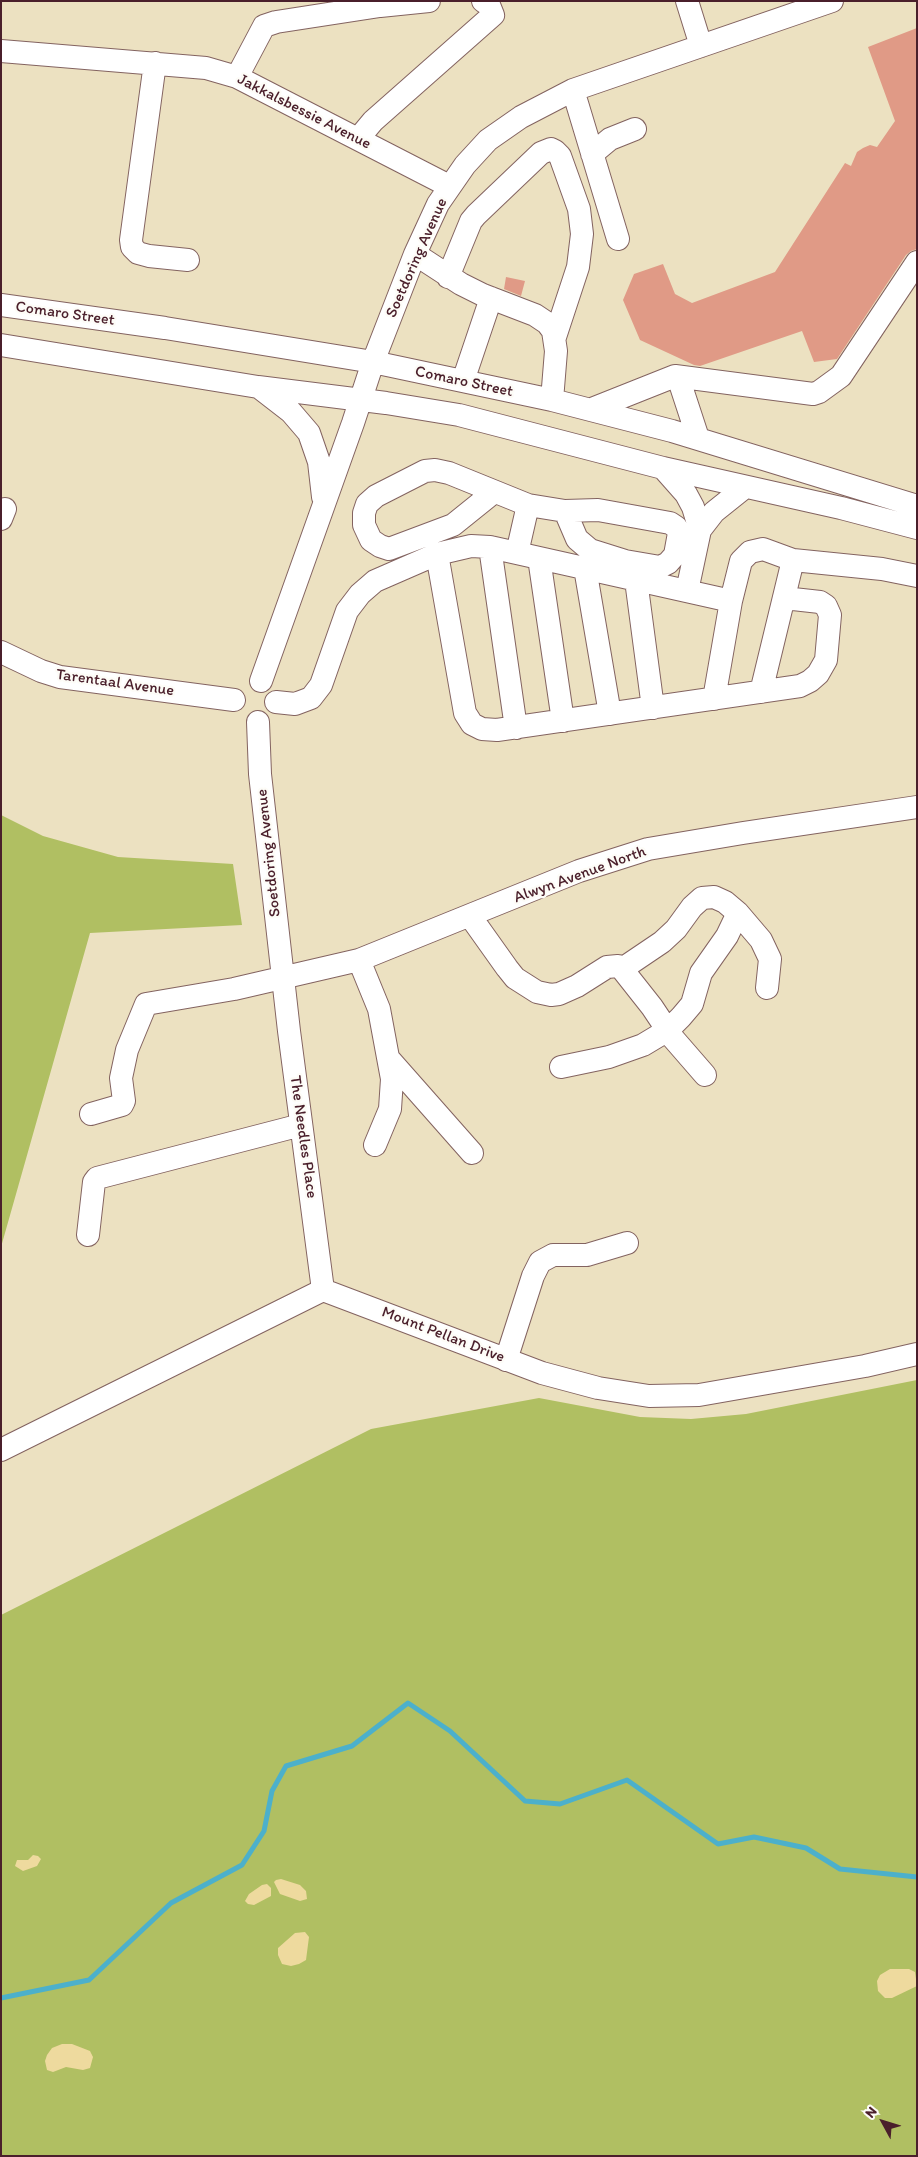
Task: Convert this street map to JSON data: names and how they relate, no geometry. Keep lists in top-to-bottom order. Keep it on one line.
{"streets":{"street":["Jakkalsbessie Avenue","Soetdoring Avenue","Comaro Street","Tarentaal Avenue","Alwyn Avenue North","The Needles Place","Mount Pellan Drive"]},"crossings":[["Jakkalsbessie Avenue","Soetdoring Avenue"],["Soetdoring Avenue","Comaro Street"],["Soetdoring Avenue","Tarentaal Avenue"],["Soetdoring Avenue","Alwyn Avenue North"],["Soetdoring Avenue","The Needles Place"],["Alwyn Avenue North","The Needles Place"],["The Needles Place","Mount Pellan Drive"]],"north":"top left"}
